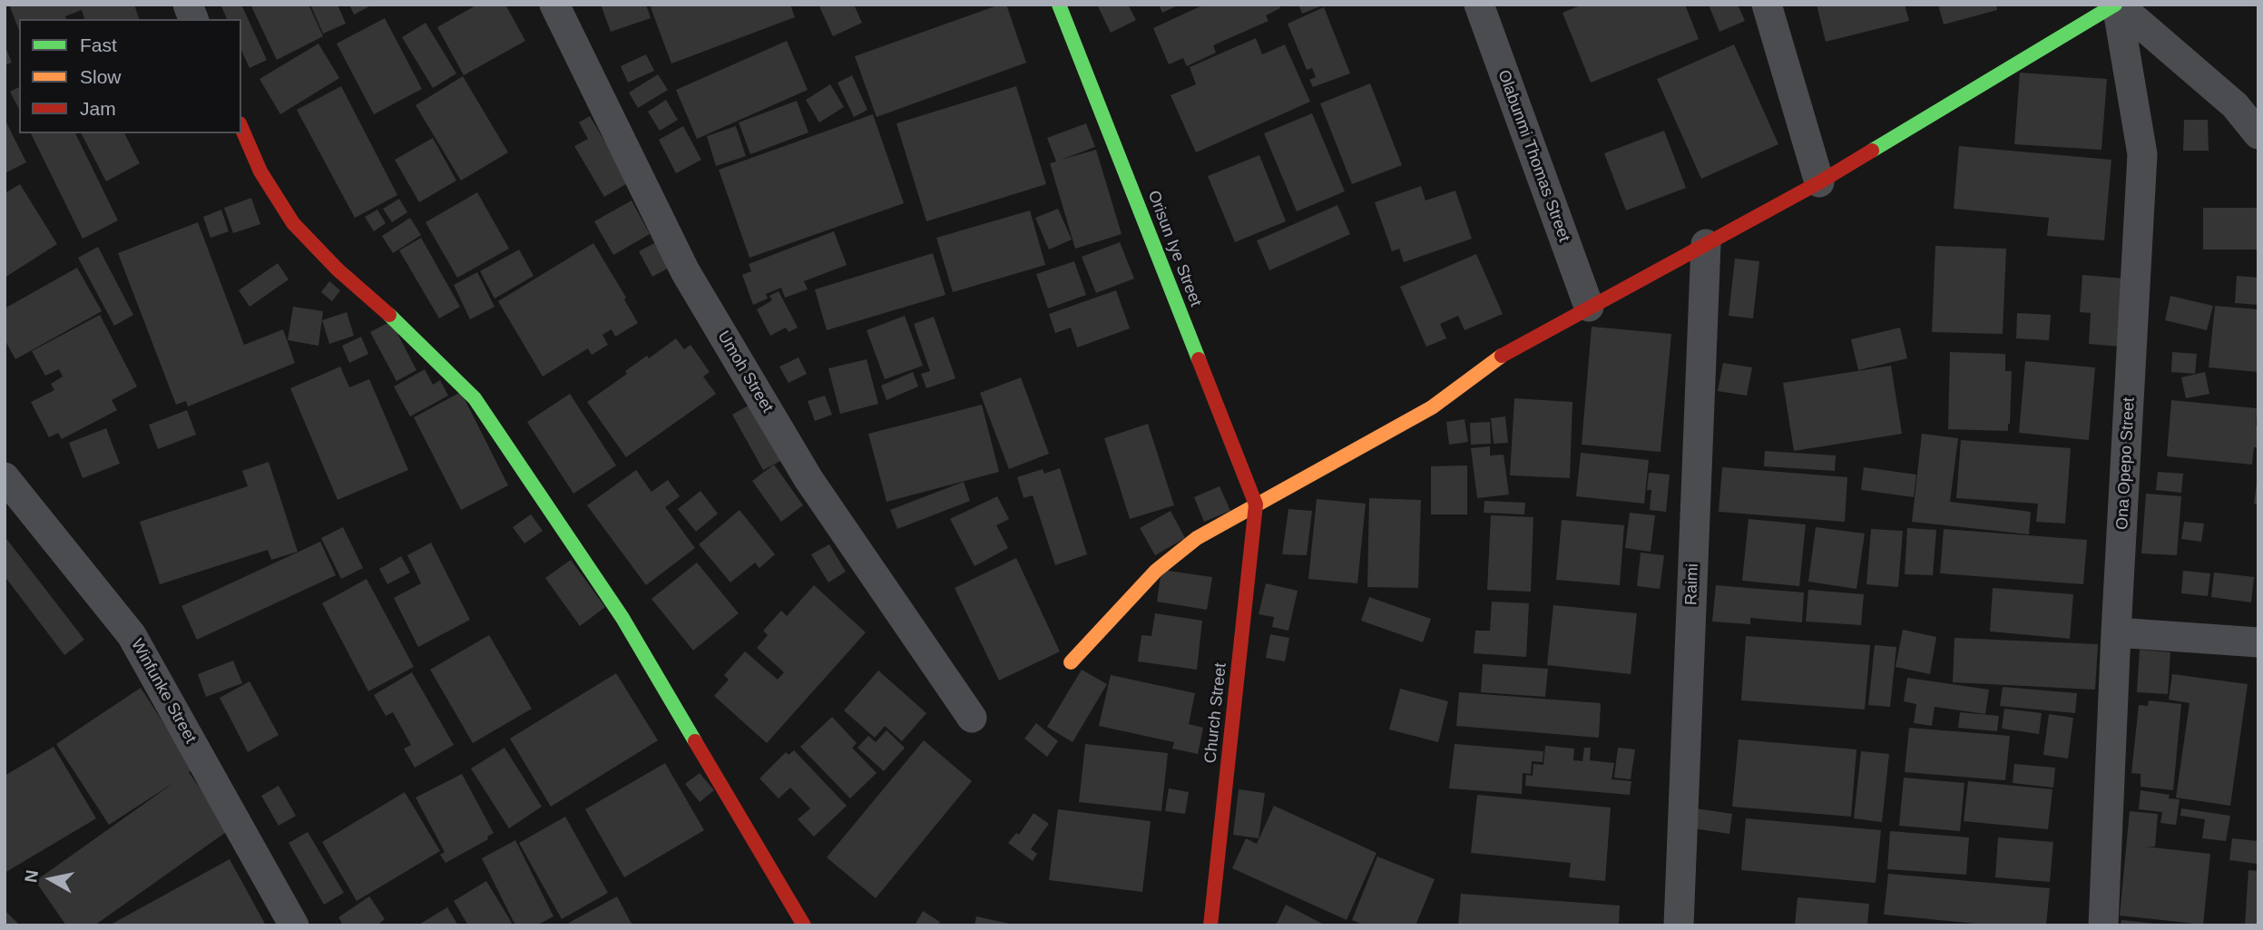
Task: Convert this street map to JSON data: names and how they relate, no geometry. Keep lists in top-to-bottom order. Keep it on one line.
{"streets":{"street":["Olabunmi Thomas Street","Orisun Iye Street","Umoh Street","Ona Opepo Street","Raimi","Winfunke Street","Church Street"]},"crossings":[["Orisun Iye Street","Church Street"]],"legend":["Fast","Slow","Jam"],"north":"left"}
